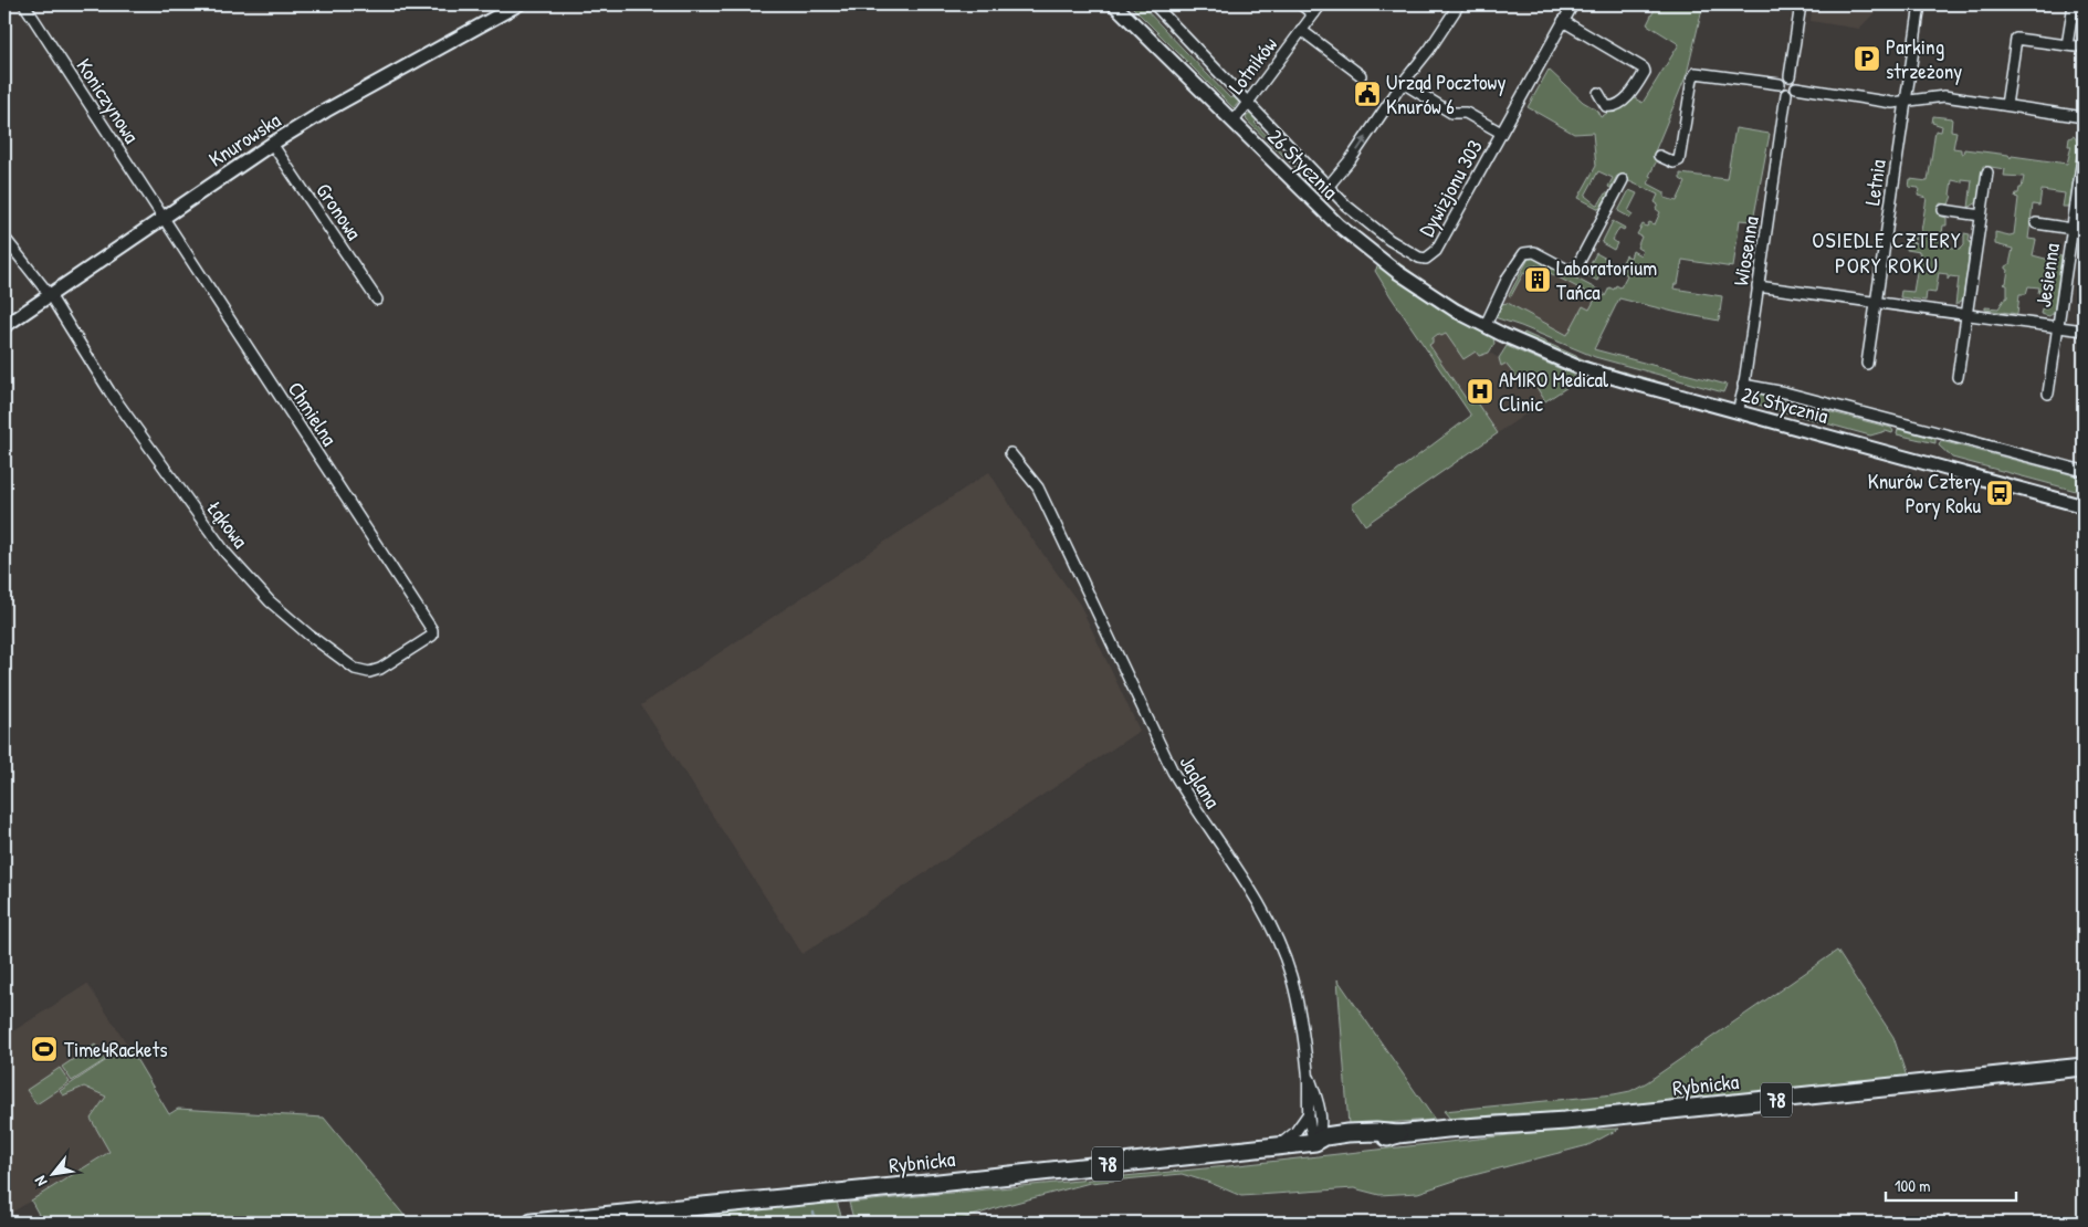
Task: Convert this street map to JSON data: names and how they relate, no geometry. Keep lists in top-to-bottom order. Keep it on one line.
{"streets":{"main road":["Rybnicka","78"],"street":["Lotników","Koniczynowa","Knurowska","26 Stycznia","Letnia","Dywizjonu 303","Gronowa","Wiosenna","Jesienna","Chmielna","Łąkowa","Jaglana"]},"crossings":[["Lotników","26 Stycznia"],["Koniczynowa","Knurowska"],["Koniczynowa","Chmielna"],["Knurowska","Gronowa"],["Knurowska","Chmielna"],["Knurowska","Łąkowa"],["26 Stycznia","Wiosenna"],["Chmielna","Łąkowa"],["Jaglana","Rybnicka"]],"districts":["OSIEDLE CZTERY PORY ROKU"],"places":{"parking":["Parking strzeżony"],"public building":["Urząd Pocztowy Knurów 6"],"building":["Laboratorium Tańca"],"hospital":["AMIRO Medical Clinic"],"bus stop":["Knurów Cztery Pory Roku"],"sports":["Time4Rackets"]},"scale_bar":"100 m","north":"bottom left"}
